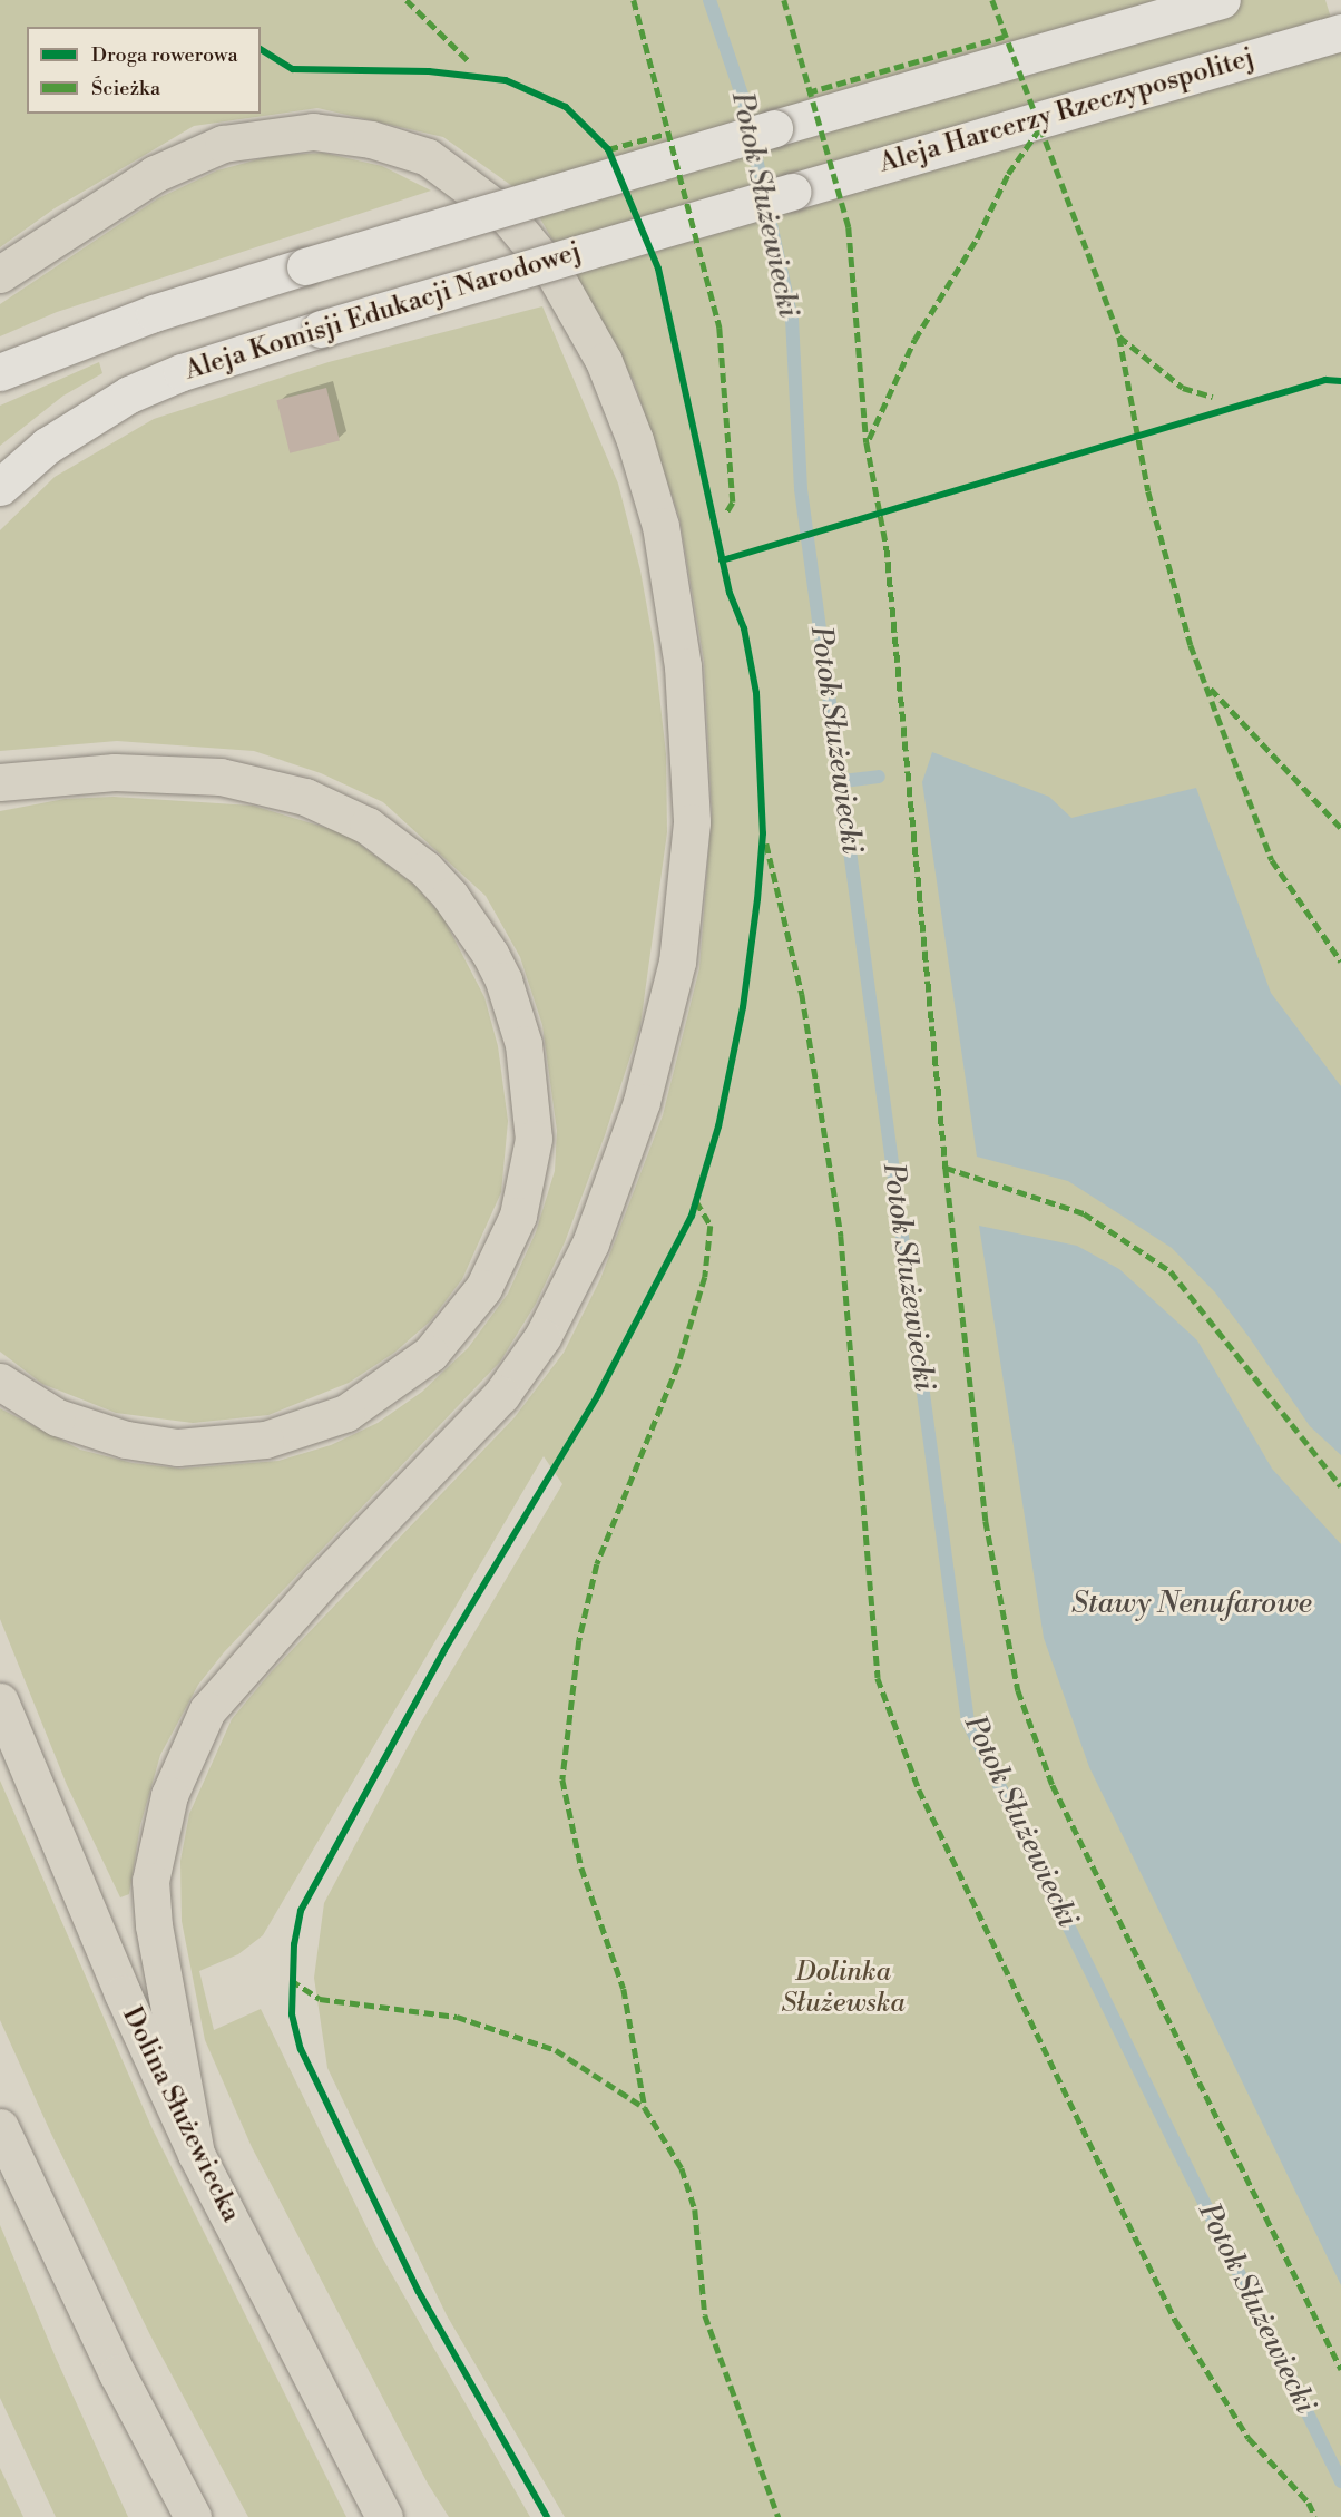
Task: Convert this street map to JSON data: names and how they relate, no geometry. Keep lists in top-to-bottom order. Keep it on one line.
{"streets":{"main road":["Dolina Służewiecka"],"street":["Aleja Harcerzy Rzeczypospolitej","Aleja Komisji Edukacji Narodowej"]},"crossings":[["Aleja Harcerzy Rzeczypospolitej","Aleja Komisji Edukacji Narodowej"]],"water":["Potok Służewiecki","Stawy Nenufarowe"],"parks":["Dolinka Służewska"],"legend":["Droga rowerowa","Ścieżka"]}
